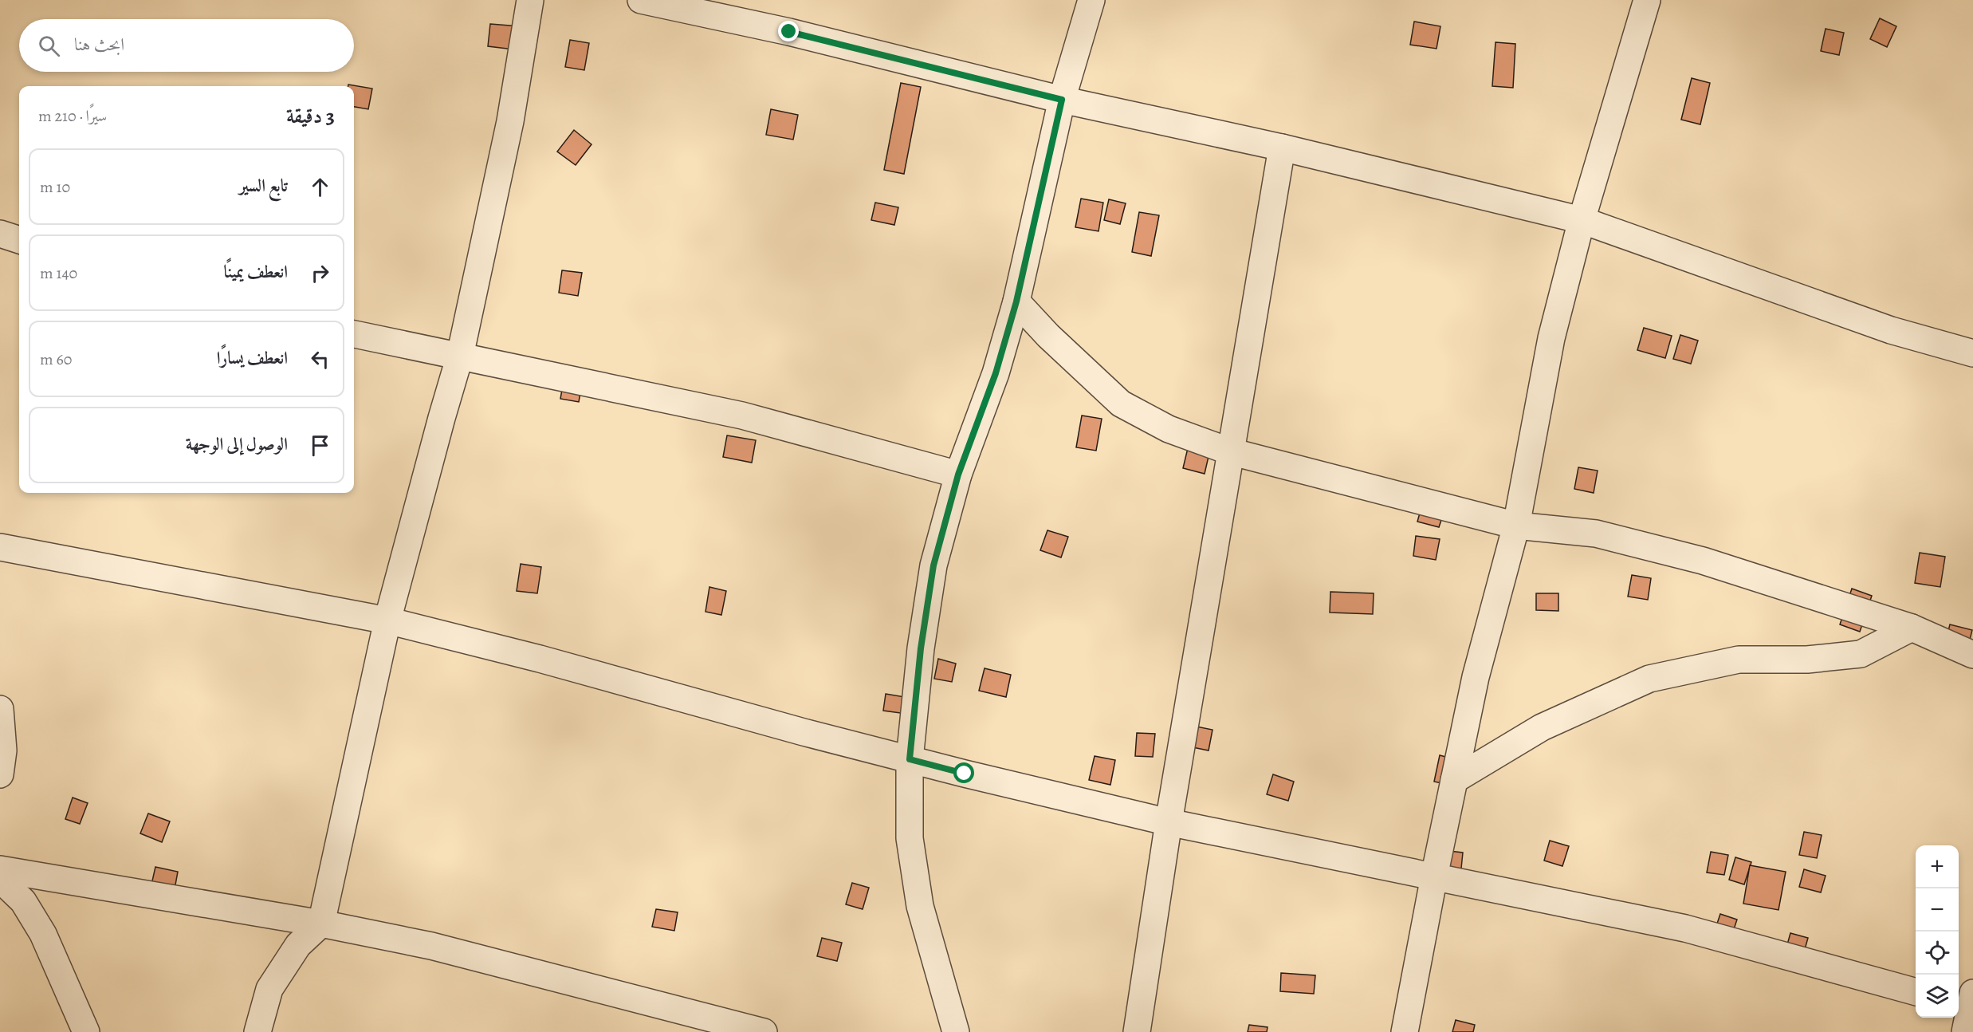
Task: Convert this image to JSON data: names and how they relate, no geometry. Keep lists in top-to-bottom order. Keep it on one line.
{"page":{"search":"ابحث هنا","heading":["3 دقيقة","سيرًا · 210 m"],"list":[["تابع السير","10 m"],["انعطف يمينًا","140 m"],["انعطف يسارًا","60 m"],"الوصول إلى الوجهة"],"map_buttons":["+","−"]}}
